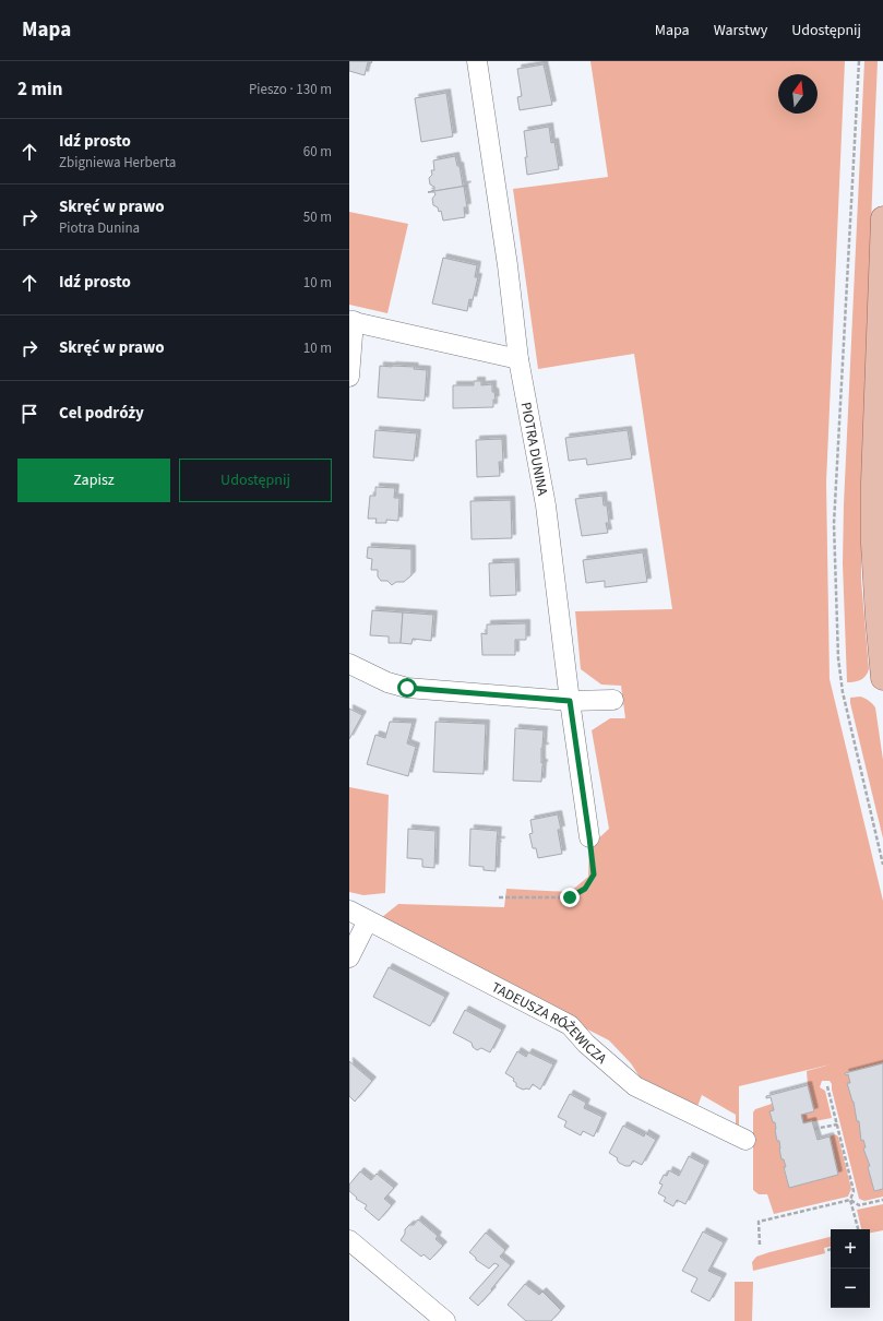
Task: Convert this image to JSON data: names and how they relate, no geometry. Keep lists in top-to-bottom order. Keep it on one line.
{"streets":{"street":["PIOTRA DUNINA","TADEUSZA RÓŻEWICZA"]},"north":"top","page":{"header":"Mapa","nav":["Mapa","Warstwy","Udostępnij"],"heading":["2 min","Pieszo · 130 m"],"list":[["Idź prosto","Zbigniewa Herberta","60 m"],["Skręć w prawo","Piotra Dunina","50 m"],["Idź prosto","10 m"],["Skręć w prawo","10 m"],"Cel podróży"],"buttons":["Zapisz","Udostępnij"],"map_buttons":["+","−"]}}
